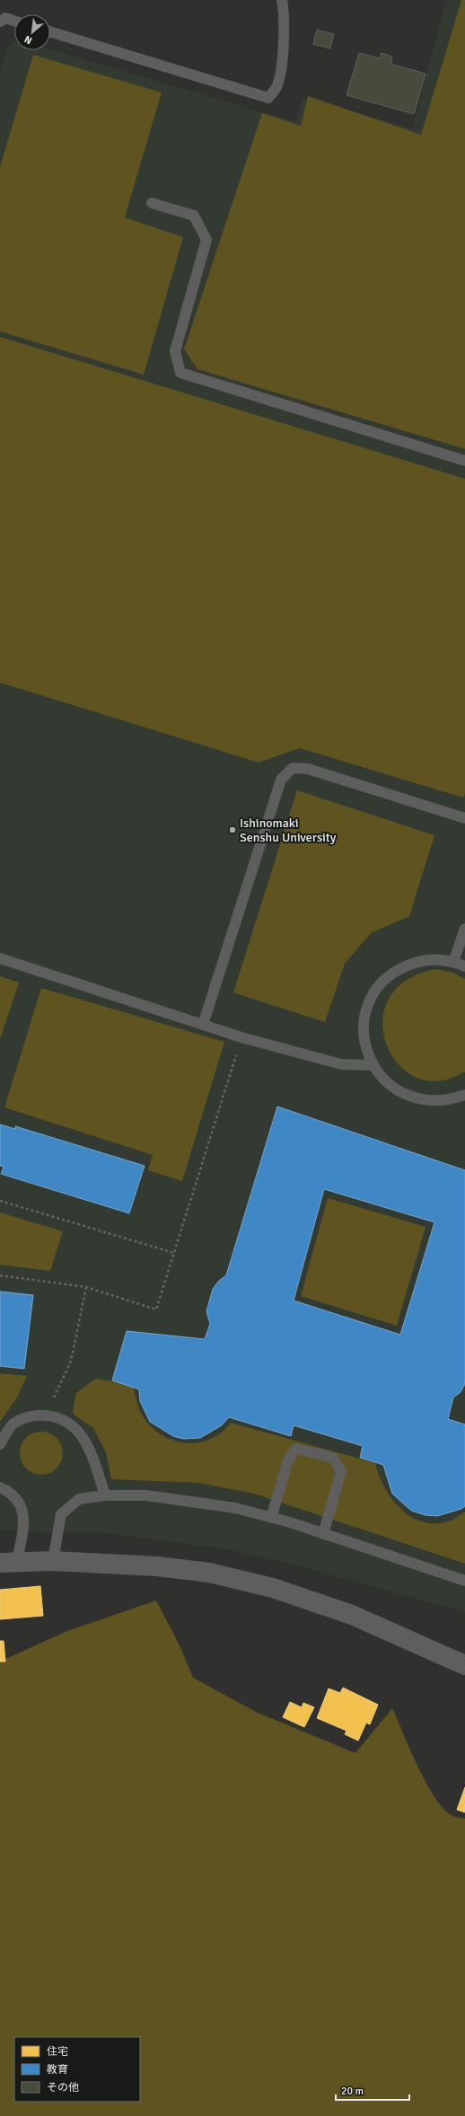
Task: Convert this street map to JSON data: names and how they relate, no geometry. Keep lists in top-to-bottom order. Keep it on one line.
{"places":["Ishinomaki Senshu University"],"legend":["住宅","教育","その他"],"scale_bar":"20 m","north":"bottom left"}
